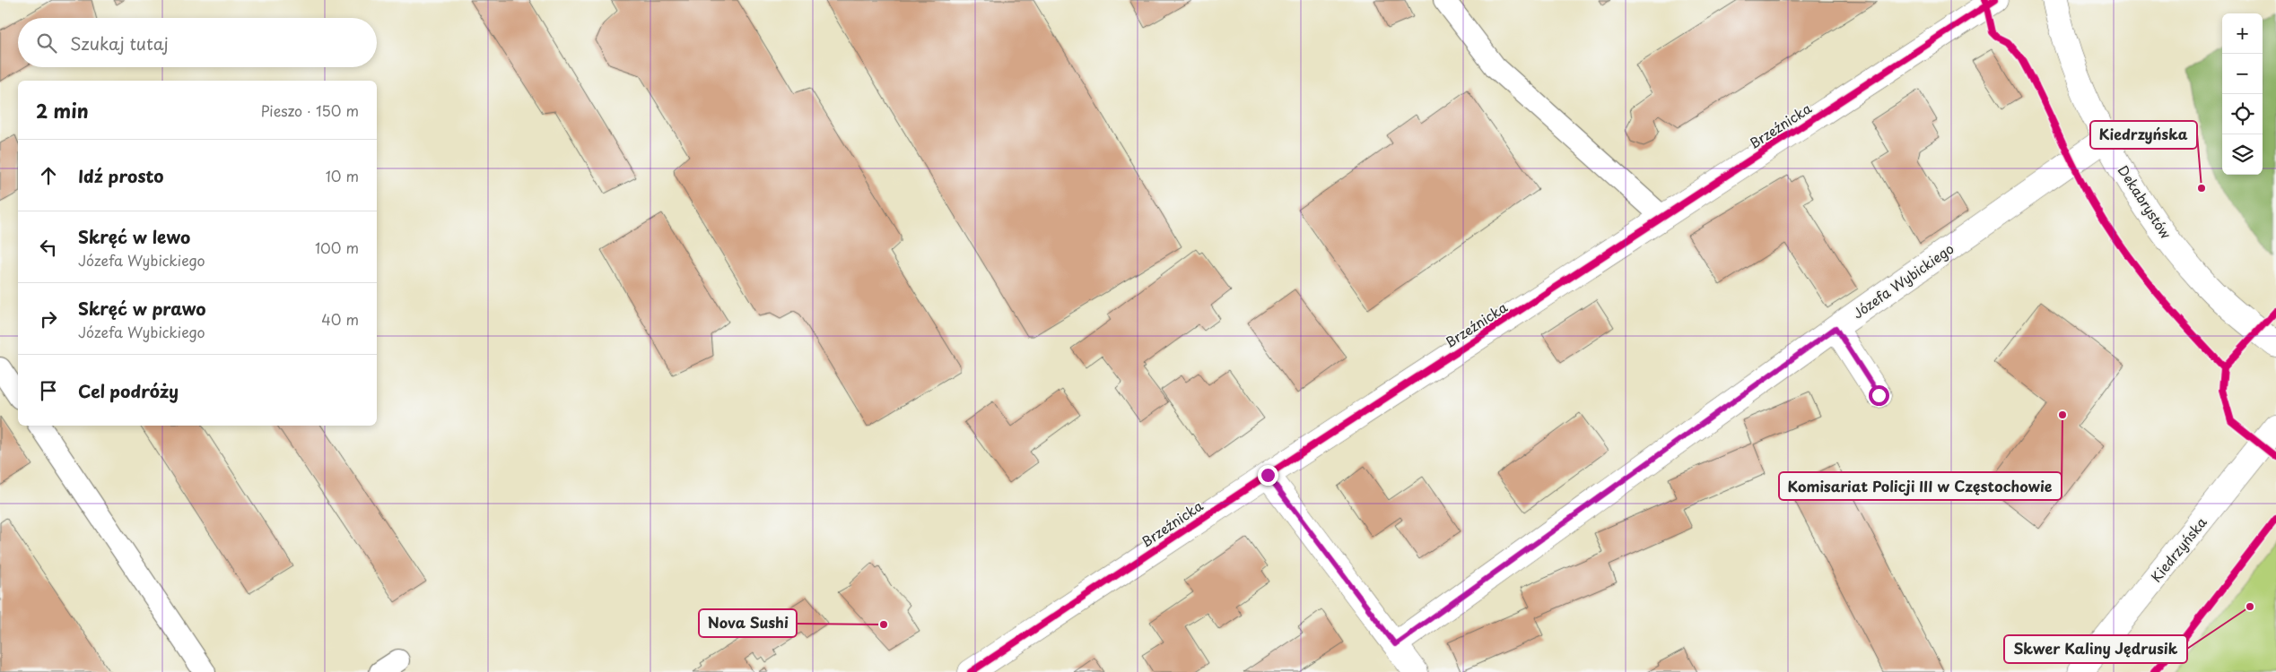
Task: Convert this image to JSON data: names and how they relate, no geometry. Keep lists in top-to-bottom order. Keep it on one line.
{"streets":{"street":["Brzeźnicka","Dekabrystów","Józefa Wybickiego","Kiedrzyńska"]},"crossings":[["Dekabrystów","Józefa Wybickiego"]],"places":["Kiedrzyńska","Komisariat Policji III w Częstochowie","Skwer Kaliny Jędrusik","Nova Sushi"],"page":{"map_buttons":["+","−"],"search":"Szukaj tutaj","heading":["2 min","Pieszo · 150 m"],"list":[["Idź prosto","10 m"],["Skręć w lewo","Józefa Wybickiego","100 m"],["Skręć w prawo","Józefa Wybickiego","40 m"],"Cel podróży"]}}
